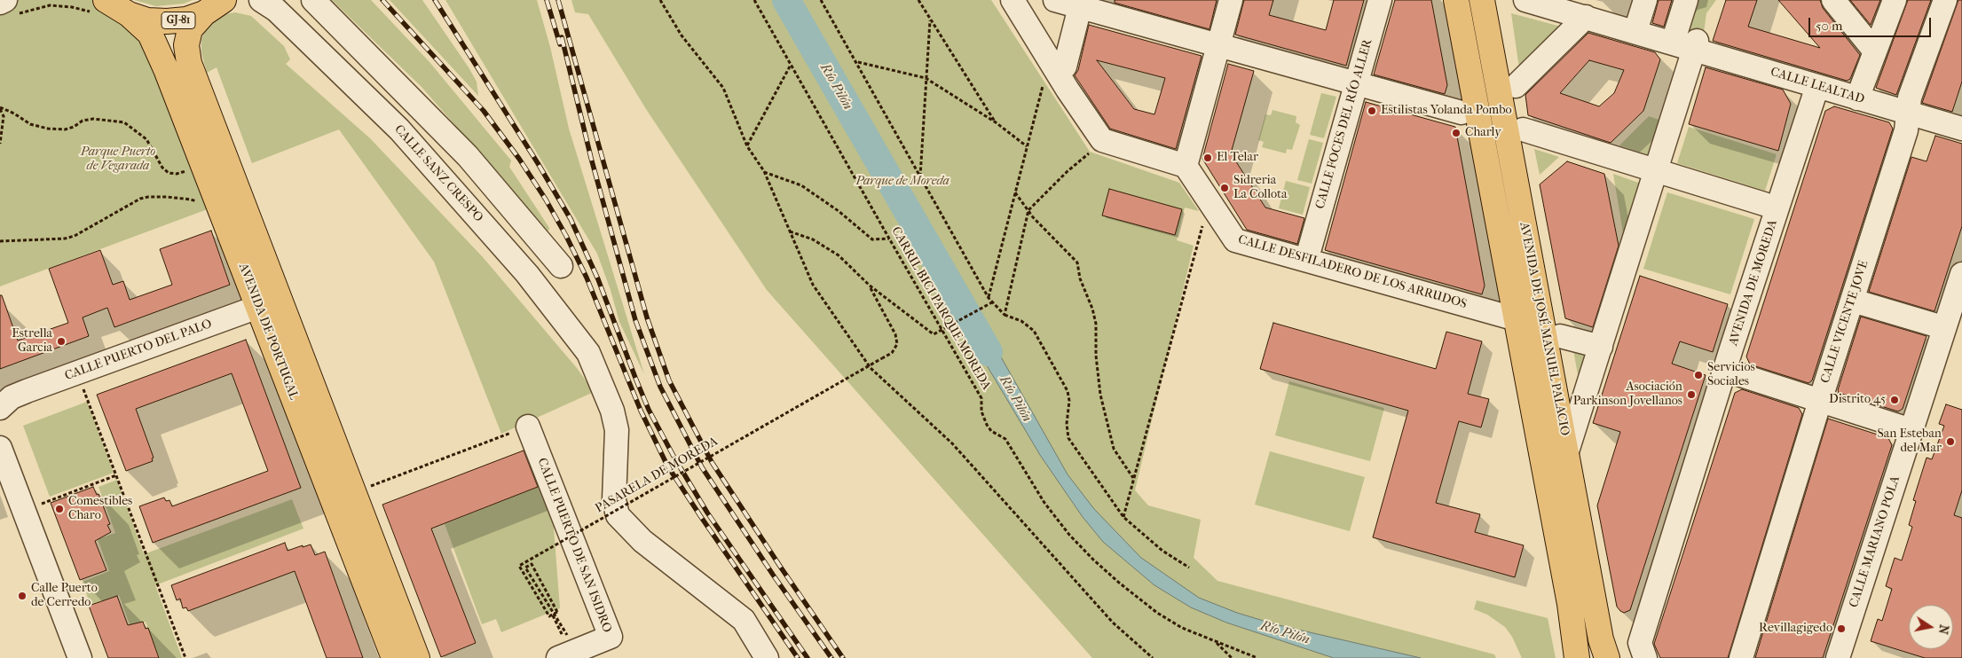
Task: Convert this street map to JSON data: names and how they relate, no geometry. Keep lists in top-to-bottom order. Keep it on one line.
{"streets":{"main road":["GJ-81","AVENIDA DE JOSÉ MANUEL PALACIO","AVENIDA DE PORTUGAL"],"street":["CALLE LEALTAD","CALLE FOCES DEL RÍO ALLER","CALLE SANZ CRESPO","CALLE DESFILADERO DE LOS ARRUDOS","AVENIDA DE MOREDA","CALLE VICENTE JOVE","CALLE PUERTO DEL PALO","CALLE MARIANO POLA","CALLE PUERTO DE SAN ISIDRO"],"path":["CARRIL BICI PARQUE MOREDA","PASARELA DE MOREDA"]},"crossings":[["GJ-81","AVENIDA DE PORTUGAL"],["CALLE LEALTAD","AVENIDA DE MOREDA"],["CALLE LEALTAD","CALLE VICENTE JOVE"],["CALLE DESFILADERO DE LOS ARRUDOS","AVENIDA DE JOSÉ MANUEL PALACIO"],["CARRIL BICI PARQUE MOREDA","PASARELA DE MOREDA"],["AVENIDA DE PORTUGAL","CALLE PUERTO DEL PALO"],["PASARELA DE MOREDA","CALLE PUERTO DE SAN ISIDRO"]],"water":["Río Pilón"],"parks":["Parque Puerto de Vegarada","Parque de Moreda"],"places":["Estilistas Yolanda Pombo","Charly","El Telar","Sidreria La Collota","Estrella Garcia","Servicios Sociales","Asociación Parkinson Jovellanos","Distrito 45","San Esteban del Mar","Comestibles Charo","Calle Puerto de Cerredo","Revillagigedo"],"scale_bar":"50 m","north":"right"}
